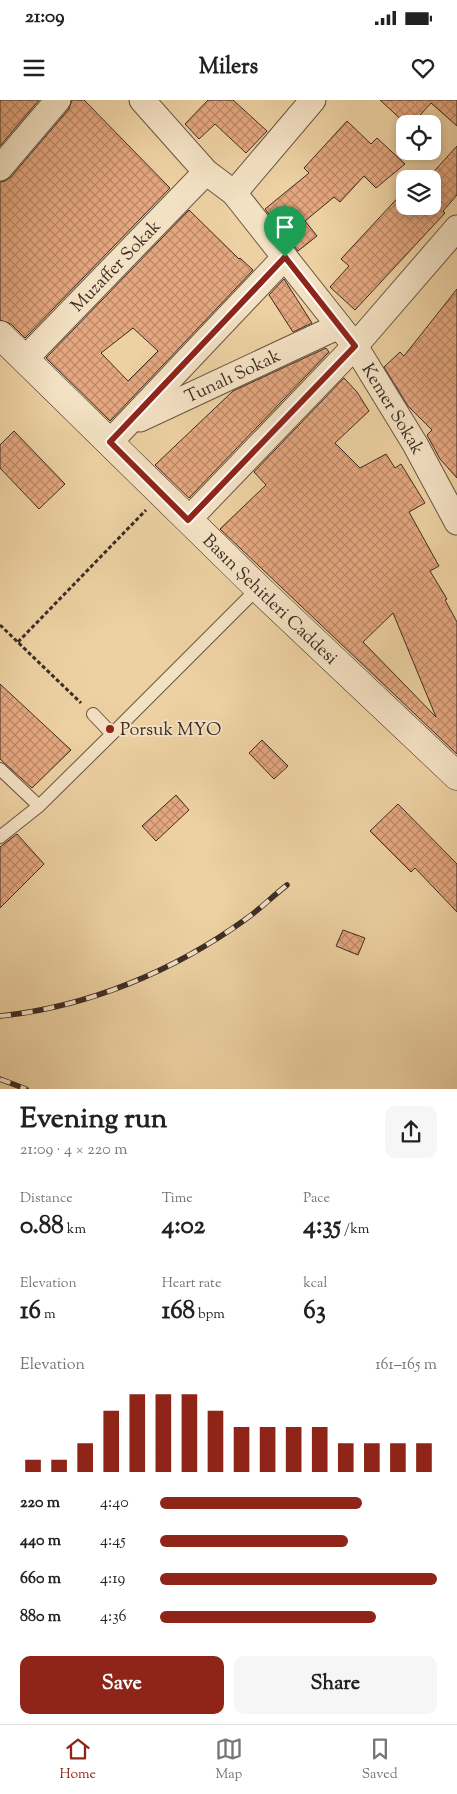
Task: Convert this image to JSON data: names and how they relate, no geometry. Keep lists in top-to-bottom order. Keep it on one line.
{"streets":{"main road":["Basın Şehitleri Caddesi"],"street":["Muzaffer Sokak","Tunalı Sokak","Kemer Sokak"]},"crossings":[["Muzaffer Sokak","Kemer Sokak"],["Muzaffer Sokak","Basın Şehitleri Caddesi"],["Tunalı Sokak","Kemer Sokak"],["Tunalı Sokak","Basın Şehitleri Caddesi"]],"places":["Porsuk MYO"],"page":{"status":"21:09","header":"Milers","heading":["Evening run","21:09 · 4 × 220 m"],"stats":[["Distance","0.88 km"],["Time","4:02"],["Pace","4:35 /km"],["Elevation","16 m"],["Heart rate","168 bpm"],["kcal","63"]],"chart":["Elevation","161–165 m"],"list":[{"name":"220 m","note":"4:40"},{"name":"440 m","note":"4:45"},{"name":"660 m","note":"4:19"},{"name":"880 m","note":"4:36"}],"buttons":["Save","Share"],"tabs":["Home","Map","Saved"]}}
